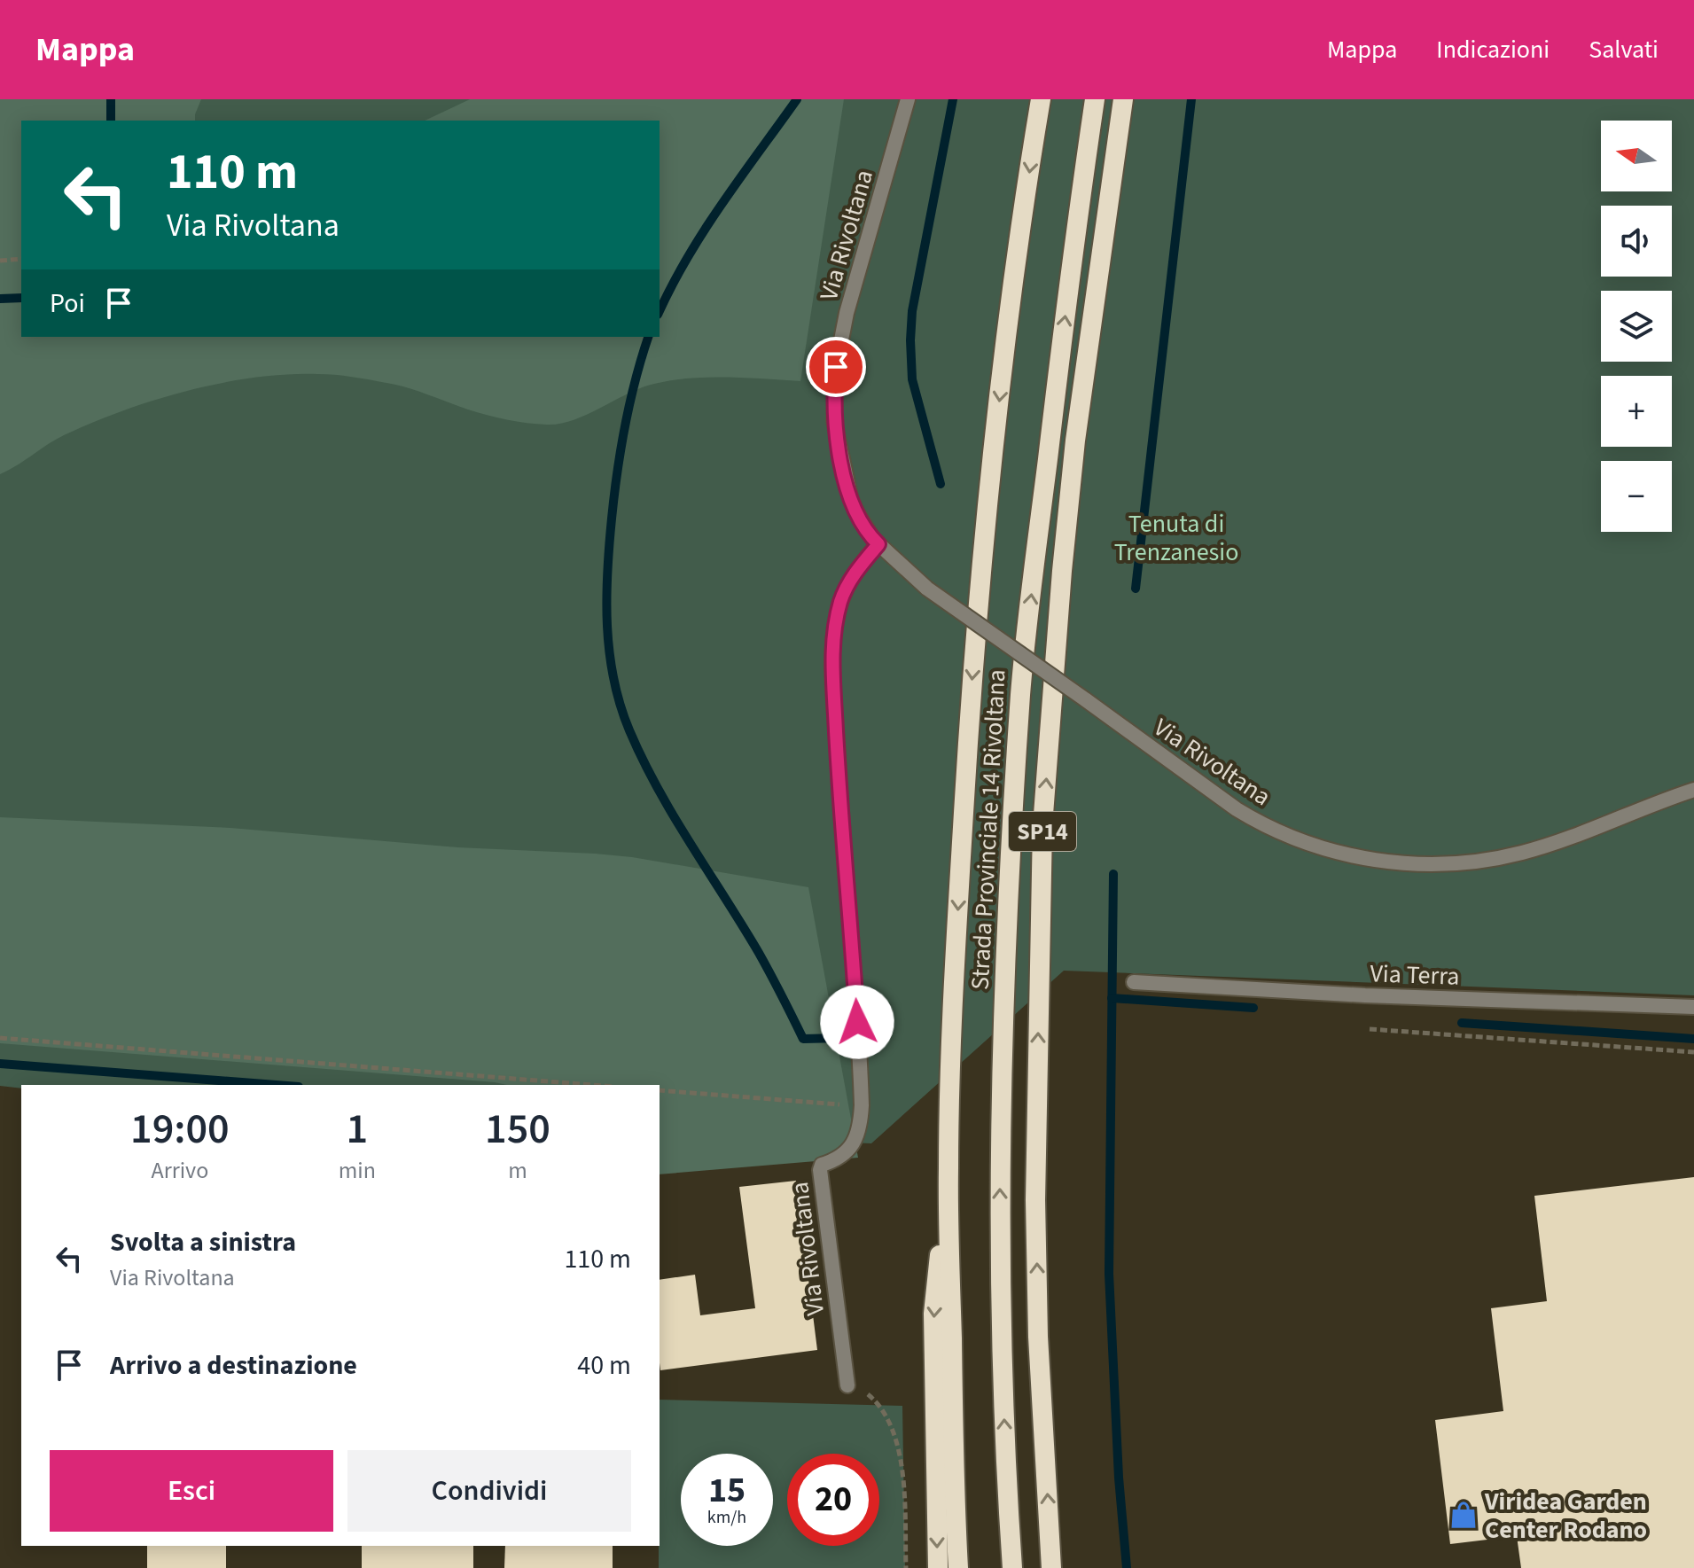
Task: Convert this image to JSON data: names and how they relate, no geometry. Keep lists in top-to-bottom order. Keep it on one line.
{"streets":{"highway":["Strada Provinciale 14 Rivoltana","SP14"],"street":["Via Rivoltana","Via Terra"]},"parks":["Tenuta di Trenzanesio"],"places":{"shop":["Viridea Garden Center Rodano"]},"north":"left","page":{"header":"Mappa","nav":["Mappa","Indicazioni","Salvati"],"map_buttons":["+","−"],"turn":["110 m","Via Rivoltana"],"then":"Poi","eta":["19:00","Arrivo","1","min","150","m"],"list":[{"name":"Svolta a sinistra","note":"Via Rivoltana","value":"110 m"},{"name":"Arrivo a destinazione","value":"40 m"}],"buttons":["Esci","Condividi"],"speed":"15 km/h","limit":"20"}}
